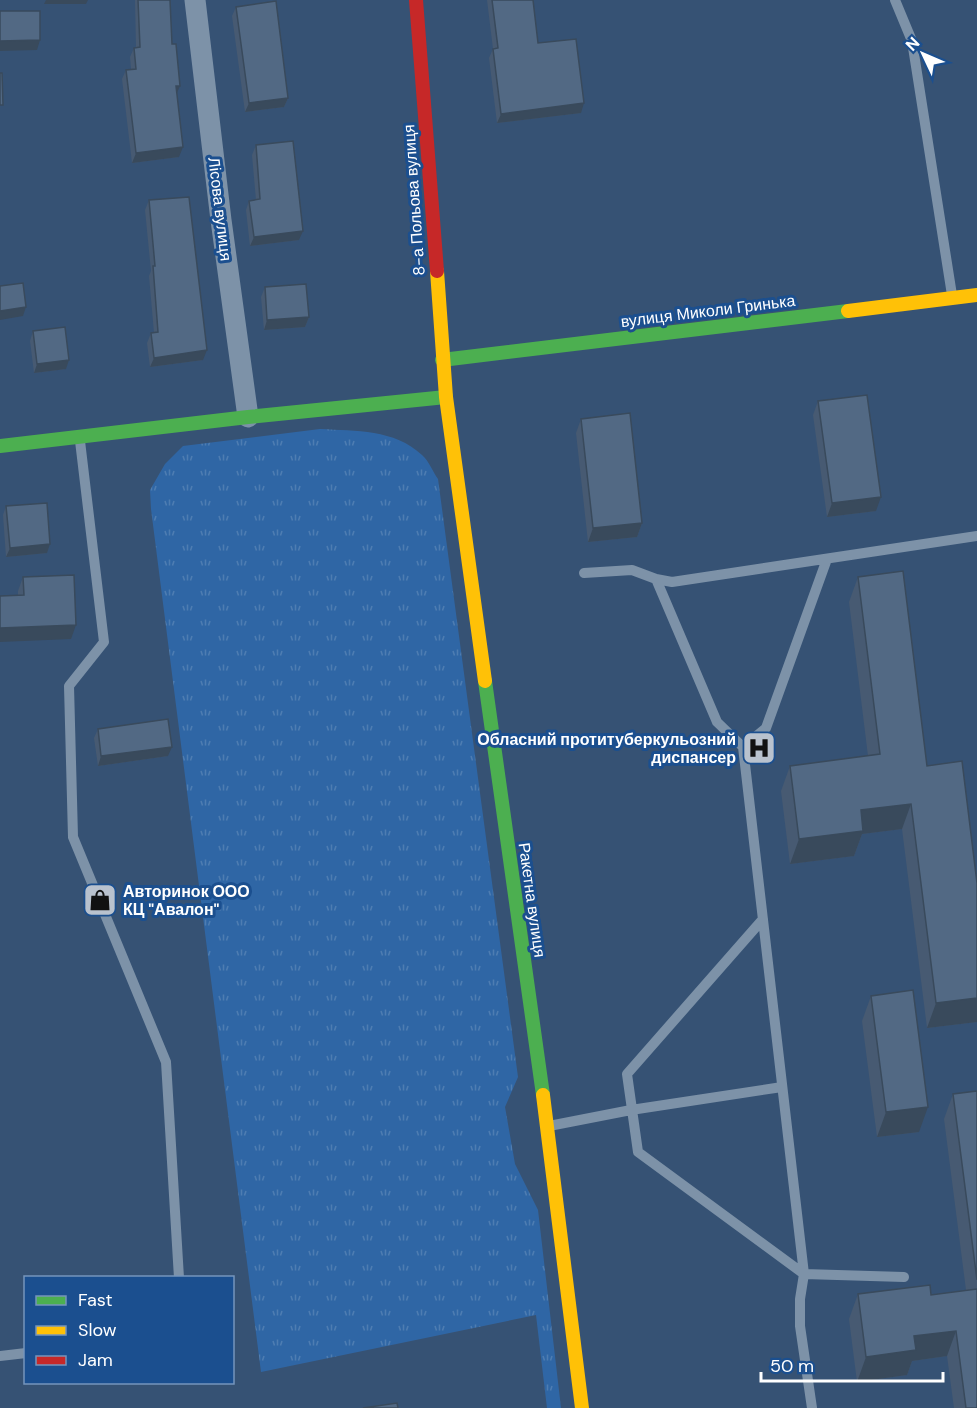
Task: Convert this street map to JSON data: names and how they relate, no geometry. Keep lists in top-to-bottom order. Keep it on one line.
{"streets":{"street":["8-а Польова вулиця","Лісова вулиця","вулиця Миколи Гринька","Ракетна вулиця"]},"crossings":[["8-а Польова вулиця","вулиця Миколи Гринька"],["8-а Польова вулиця","Ракетна вулиця"]],"places":{"hospital":["Обласний протитуберкульозний диспансер"],"shop":["Авторинок ООО КЦ \"Авалон\""]},"legend":["Fast","Slow","Jam"],"scale_bar":"50 m","north":"top left"}
